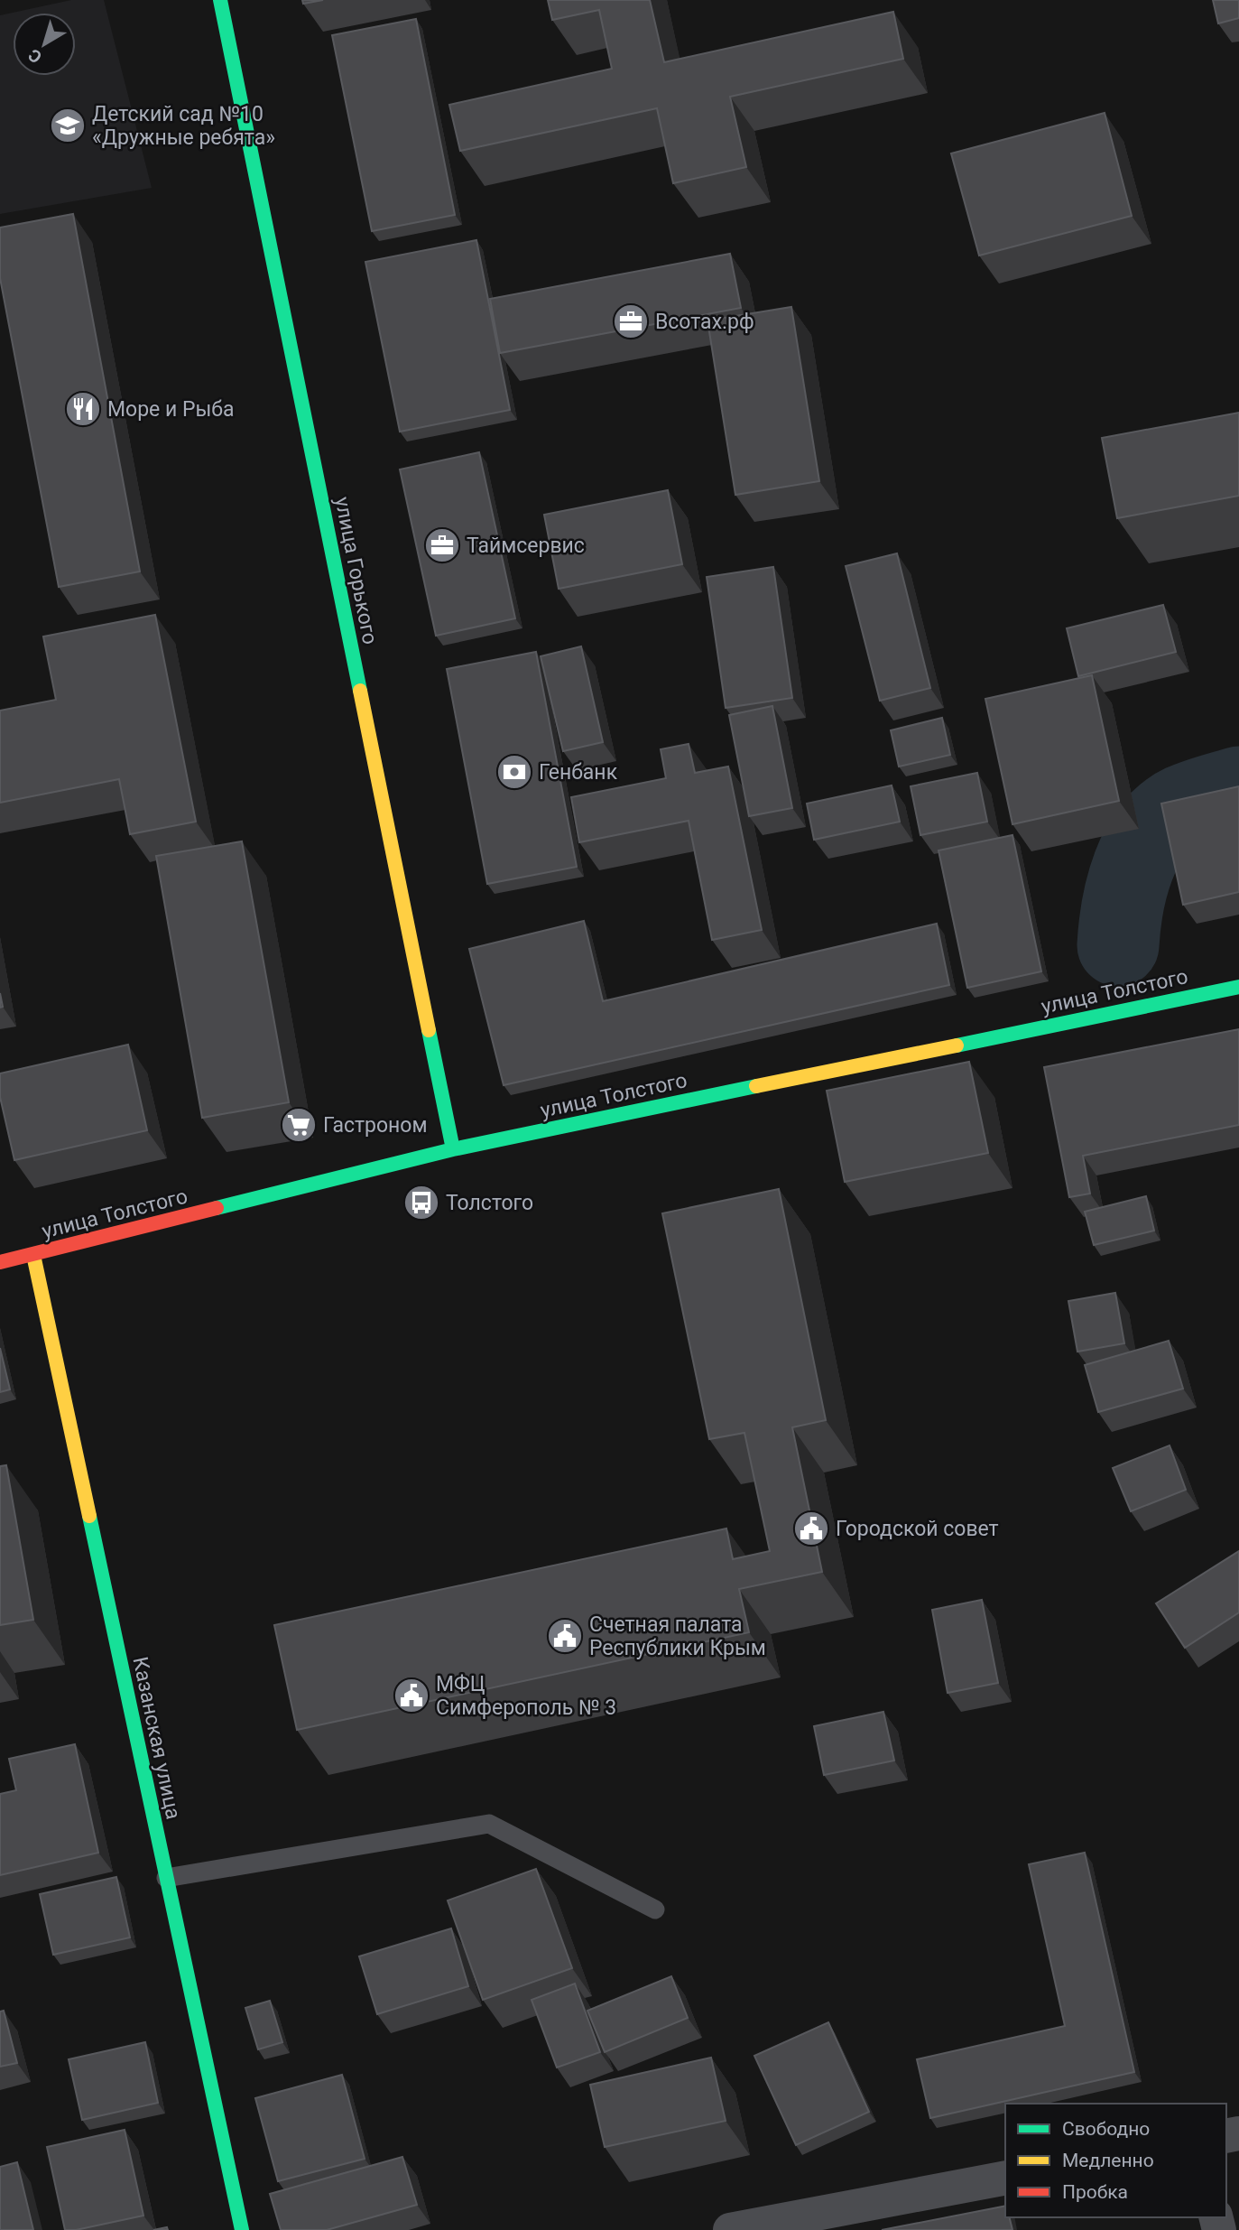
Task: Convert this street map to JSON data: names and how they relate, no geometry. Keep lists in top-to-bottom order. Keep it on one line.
{"streets":{"street":["улица Горького","улица Толстого","Казанская улица"]},"crossings":[["улица Горького","улица Толстого"],["улица Толстого","Казанская улица"]],"places":{"school or university":["Детский сад №10 «Дружные ребята»"],"office":["Всотах.рф","Таймсервис"],"restaurant":["Море и Рыба"],"bank":["Генбанк"],"supermarket":["Гастроном"],"bus stop":["Толстого"],"public building":["Городской совет","Счетная палата Республики Крым","МФЦ Симферополь № 3"]},"legend":["Свободно","Медленно","Пробка"],"north":"bottom left"}
